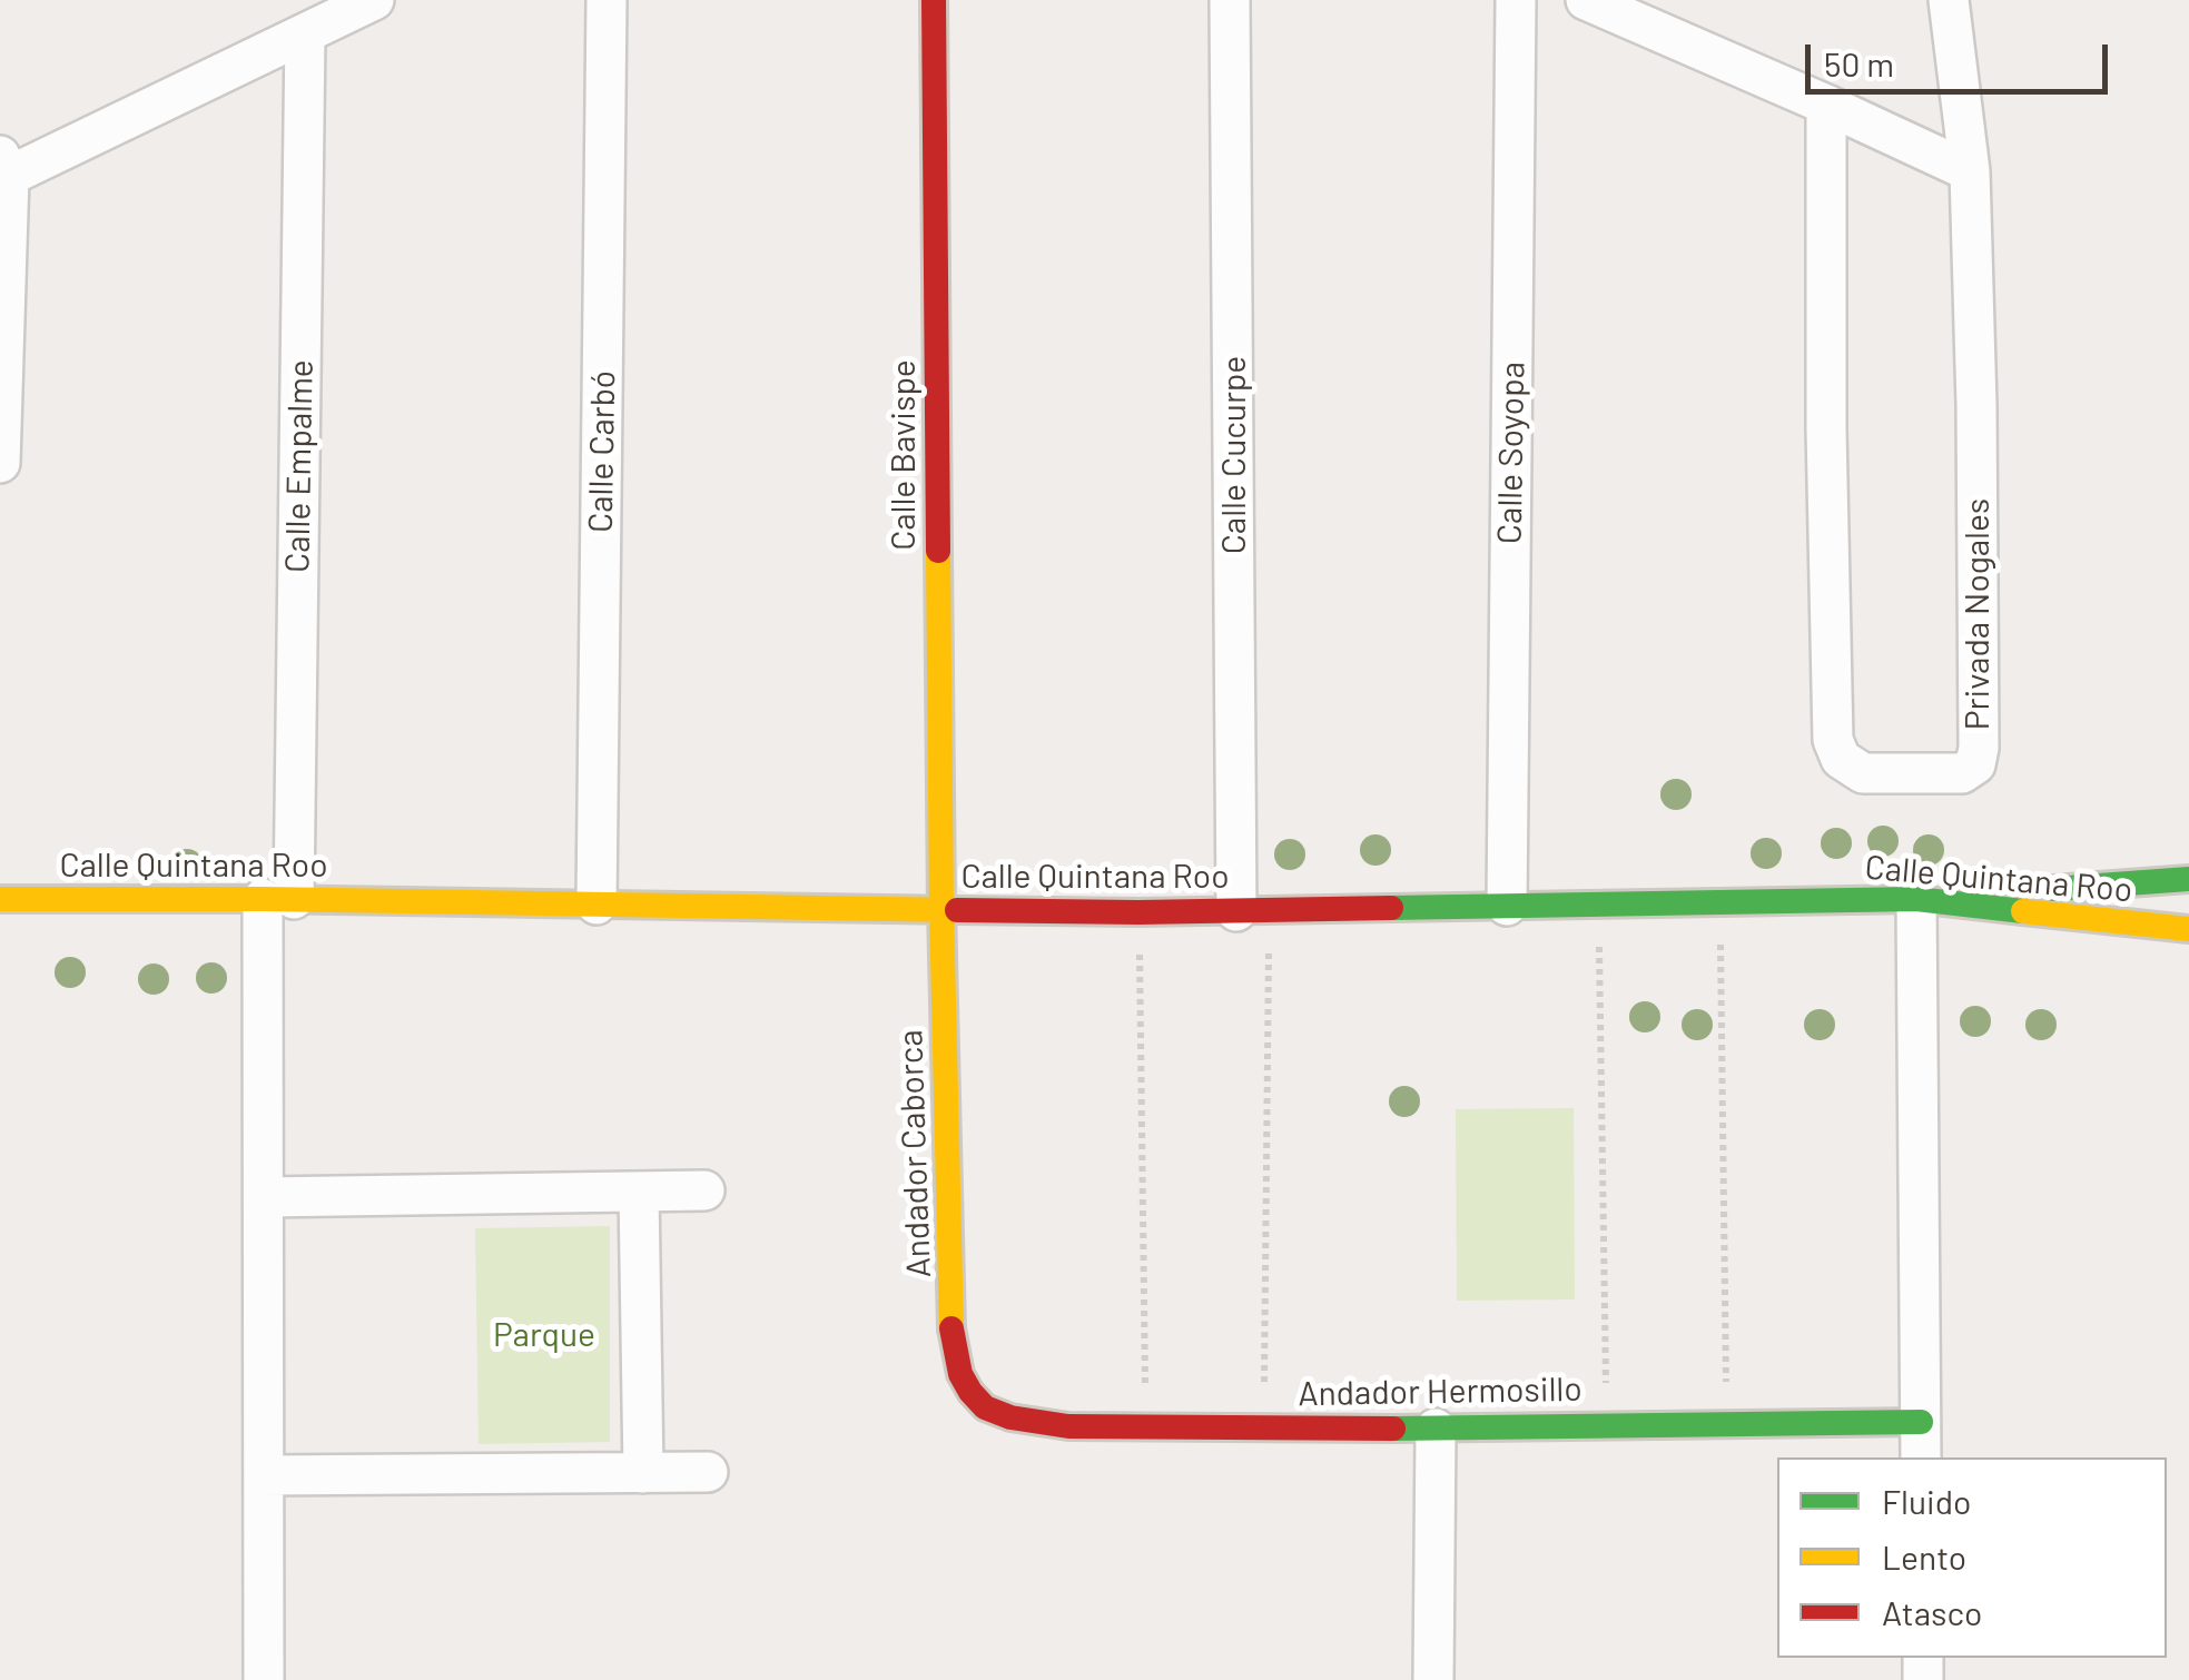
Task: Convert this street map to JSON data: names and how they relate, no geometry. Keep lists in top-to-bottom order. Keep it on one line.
{"streets":{"main road":["Calle Bavispe","Calle Quintana Roo","Andador Caborca","Andador Hermosillo"],"street":["Calle Carbó","Calle Soyopa","Calle Cucurpe","Calle Empalme","Privada Nogales"]},"crossings":[["Calle Carbó","Calle Quintana Roo"],["Calle Soyopa","Calle Quintana Roo"],["Calle Bavispe","Calle Quintana Roo"],["Calle Bavispe","Andador Caborca"],["Calle Cucurpe","Calle Quintana Roo"],["Calle Empalme","Calle Quintana Roo"],["Calle Quintana Roo","Andador Caborca"],["Andador Caborca","Andador Hermosillo"]],"parks":["Parque"],"legend":["Fluido","Lento","Atasco"],"scale_bar":"50 m"}
